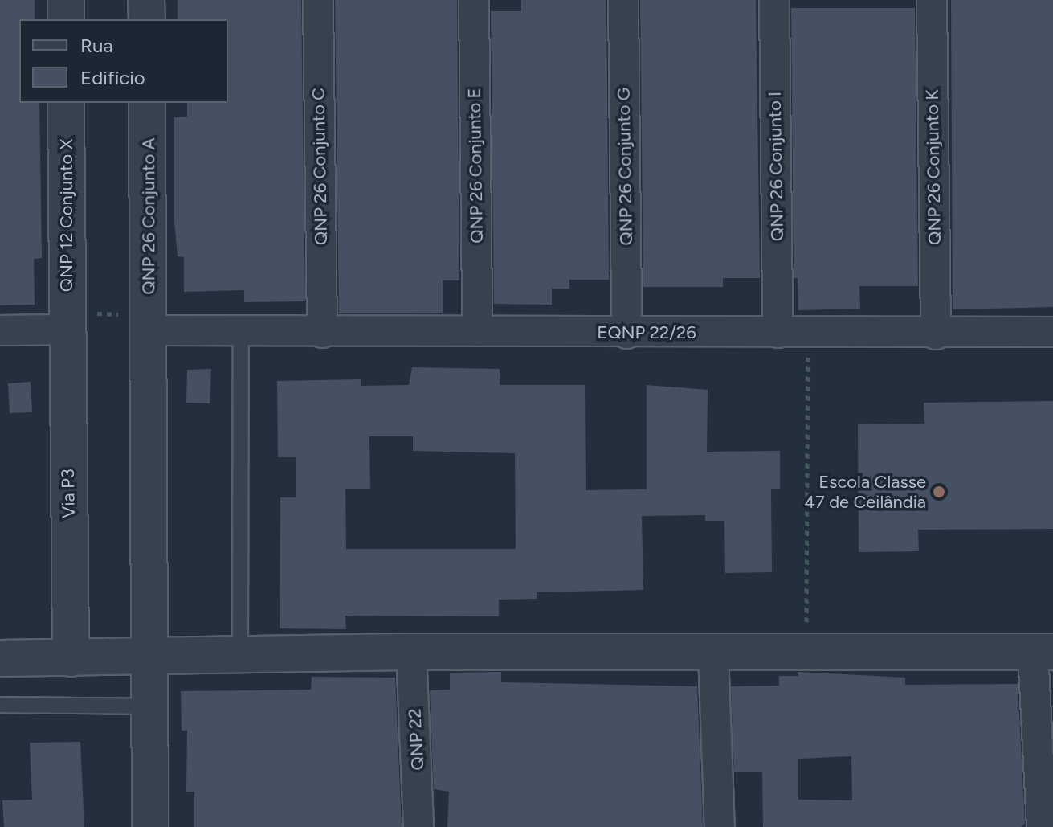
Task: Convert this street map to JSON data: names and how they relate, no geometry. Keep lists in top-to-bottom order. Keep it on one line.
{"streets":{"street":["QNP 26 Conjunto E","QNP 26 Conjunto C","QNP 26 Conjunto G","QNP 26 Conjunto I","QNP 26 Conjunto K","QNP 12 Conjunto X","QNP 26 Conjunto A","EQNP 22/26","Via P3","QNP 22"]},"crossings":[["QNP 26 Conjunto E","EQNP 22/26"],["QNP 26 Conjunto C","EQNP 22/26"],["QNP 26 Conjunto G","EQNP 22/26"],["QNP 26 Conjunto I","EQNP 22/26"],["QNP 26 Conjunto K","EQNP 22/26"],["QNP 12 Conjunto X","Via P3"],["QNP 26 Conjunto A","EQNP 22/26"]],"places":["Escola Classe 47 de Ceilândia"],"legend":["Rua","Edifício"]}
